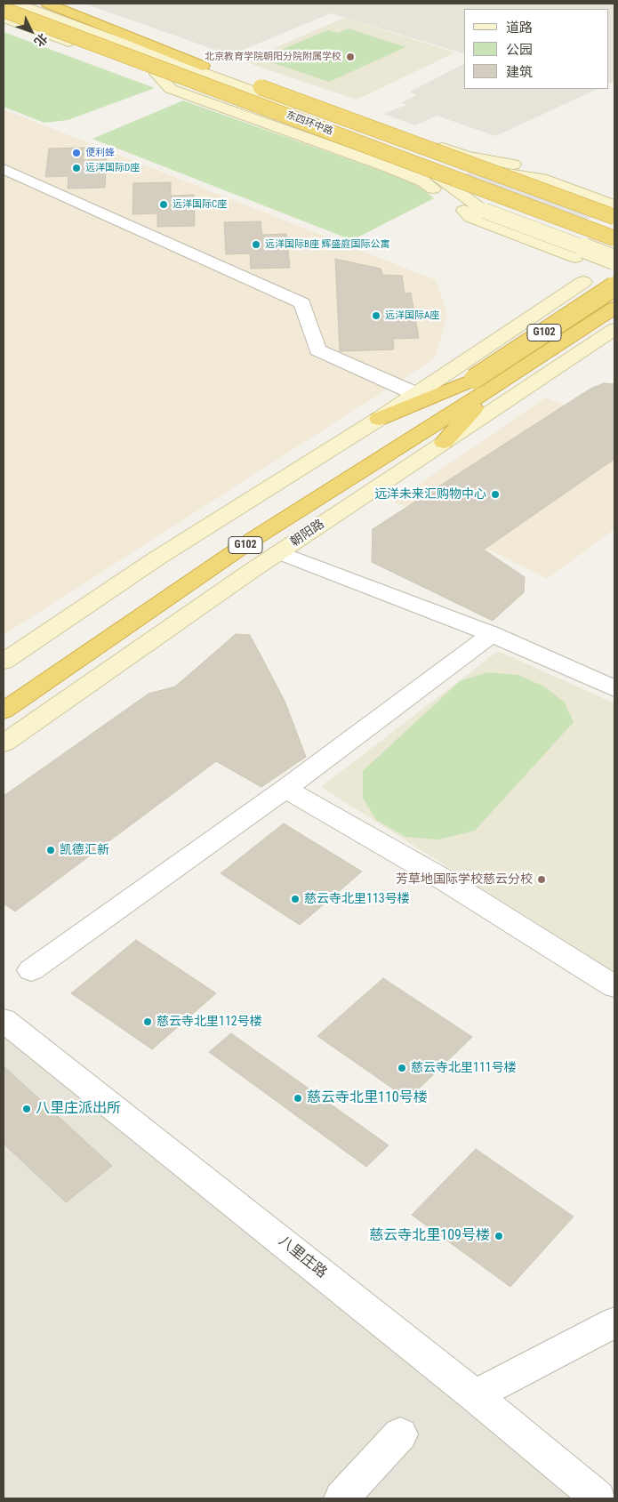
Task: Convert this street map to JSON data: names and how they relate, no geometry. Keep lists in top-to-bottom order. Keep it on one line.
{"streets":{"highway":["东四环中路","G102","朝阳路"],"street":["八里庄路"]},"places":["北京教育学院朝阳分院附属学校","便利蜂","远洋国际D座","远洋国际C座","远洋国际B座 辉盛庭国际公寓","远洋国际A座","远洋未来汇购物中心","凯德汇新","芳草地国际学校慈云分校","慈云寺北里113号楼","慈云寺北里112号楼","慈云寺北里111号楼","慈云寺北里110号楼","八里庄派出所","慈云寺北里109号楼"],"legend":["道路","公园","建筑"],"north":"bottom right"}
